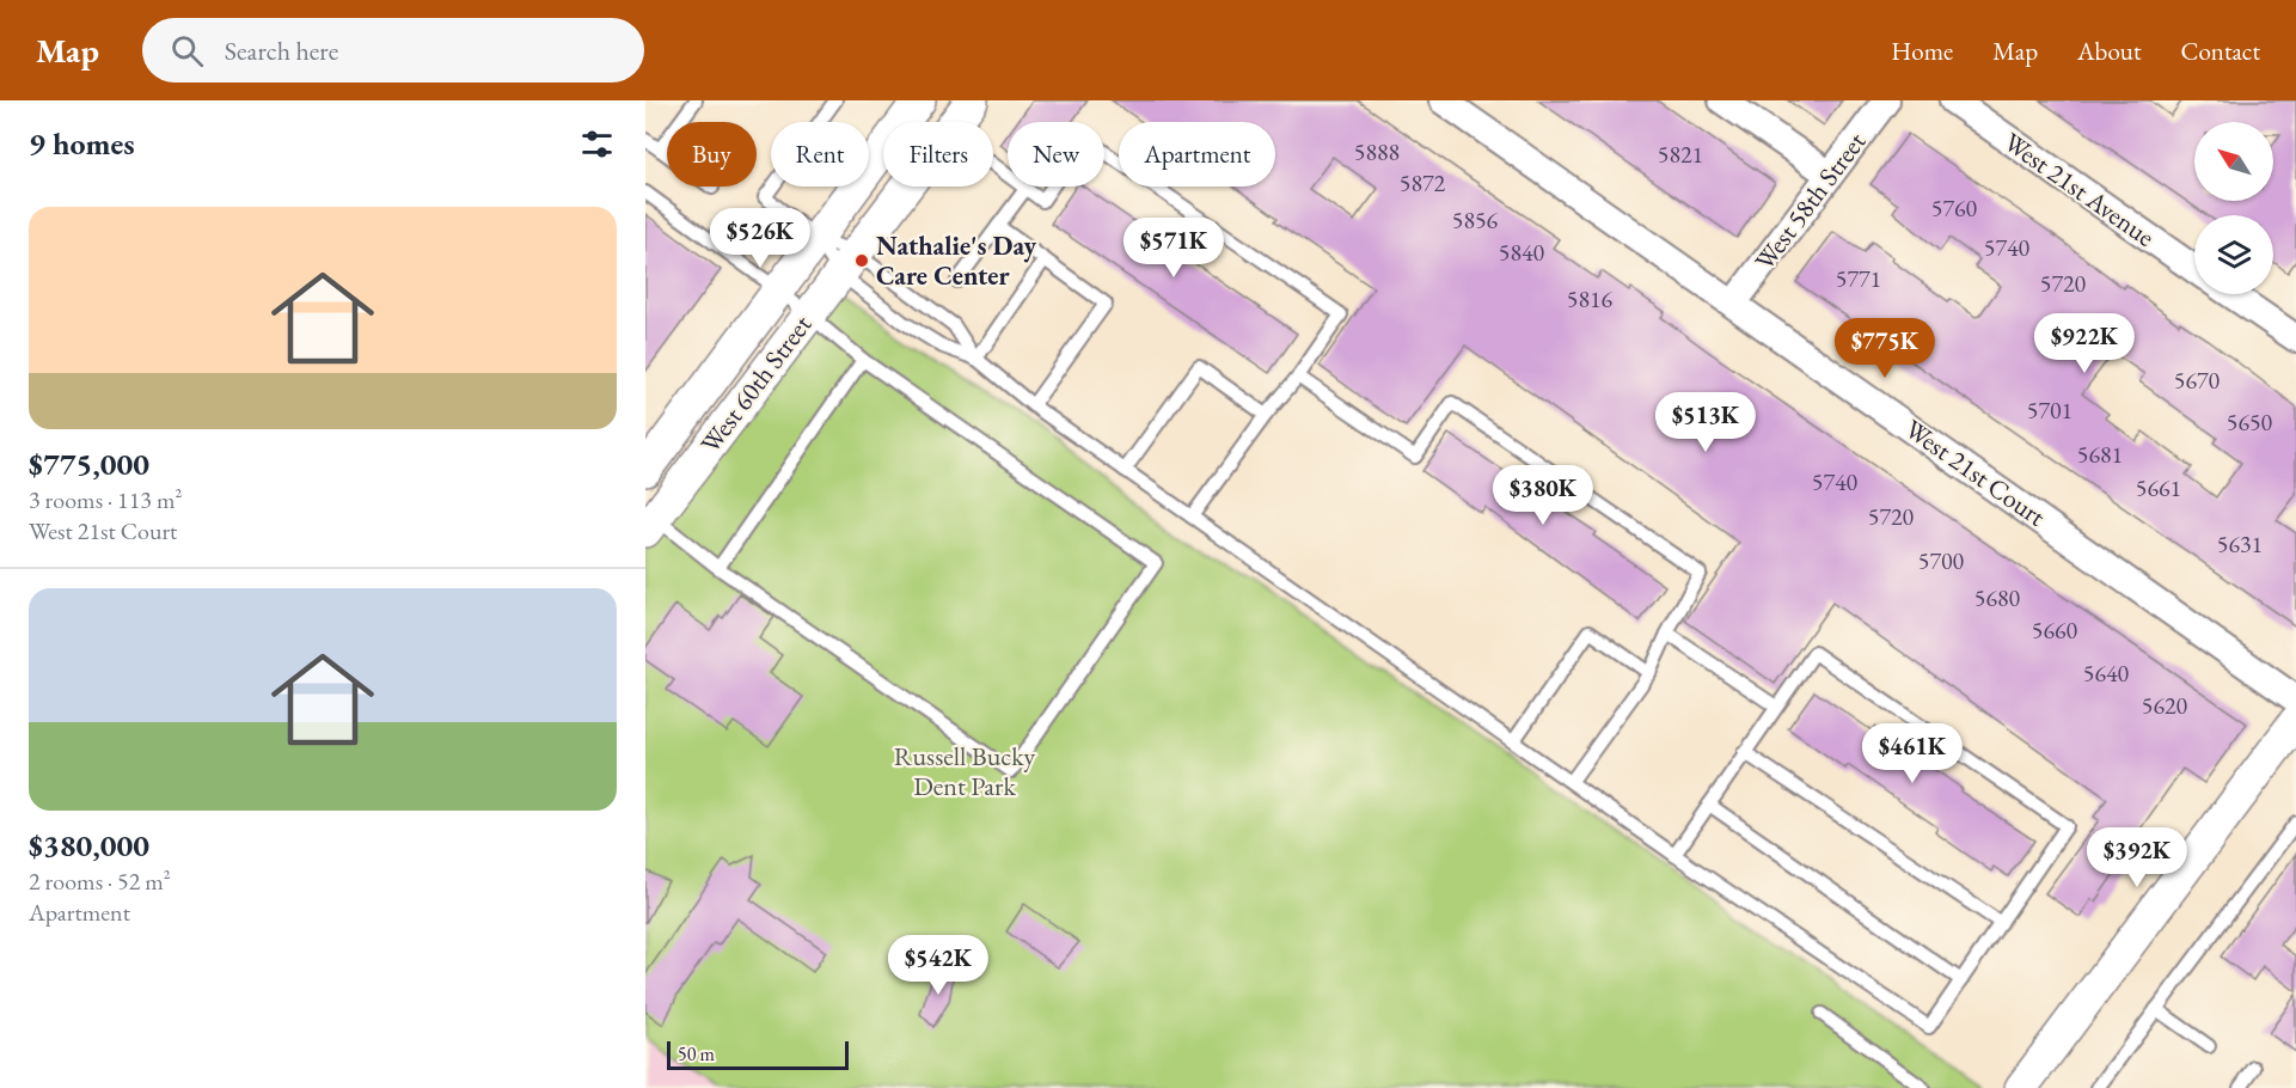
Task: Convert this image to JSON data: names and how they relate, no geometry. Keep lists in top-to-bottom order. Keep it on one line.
{"streets":{"street":["West 21st Avenue","West 58th Street","West 60th Street","West 21st Court"]},"crossings":[["West 58th Street","West 21st Court"]],"parks":["Russell Bucky Dent Park"],"places":["Nathalie's Day Care Center"],"house_numbers":["5888","5821","5872","5760","5856","5740","5840","5771","5720","5816","5670","5701","5650","5681","5740","5661","5720","5631","5700","5680","5660","5640","5620"],"scale_bar":"50 m","north":"top left","page":{"header":"Map","search":"Search here","nav":["Home","Map","About","Contact"],"heading":"9 homes","chip":["Buy","Rent","Filters","New","Apartment"],"list":[{"name":"$775,000","note":"3 rooms · 113 m² · West 21st Court"},{"name":"$380,000","note":"2 rooms · 52 m² · Apartment"}],"price":["$526K","$571K","$922K","$775K","$513K","$380K","$461K","$392K","$542K"],"scale":"50 m"}}
